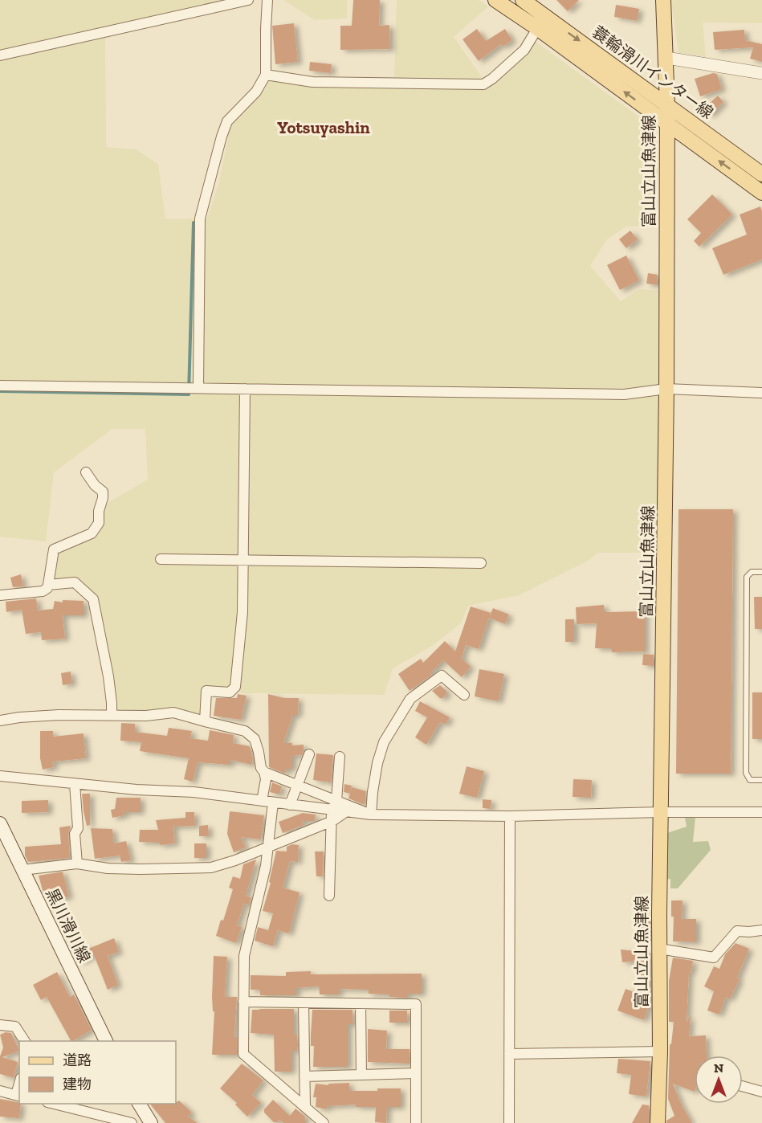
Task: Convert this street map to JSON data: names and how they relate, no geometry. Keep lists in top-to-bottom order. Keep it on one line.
{"streets":{"main road":["蓑輪滑川インター線","富山立山魚津線","黒川滑川線"]},"crossings":[["蓑輪滑川インター線","富山立山魚津線"]],"districts":["Yotsuyashin"],"legend":["道路","建物"],"north":"top"}
